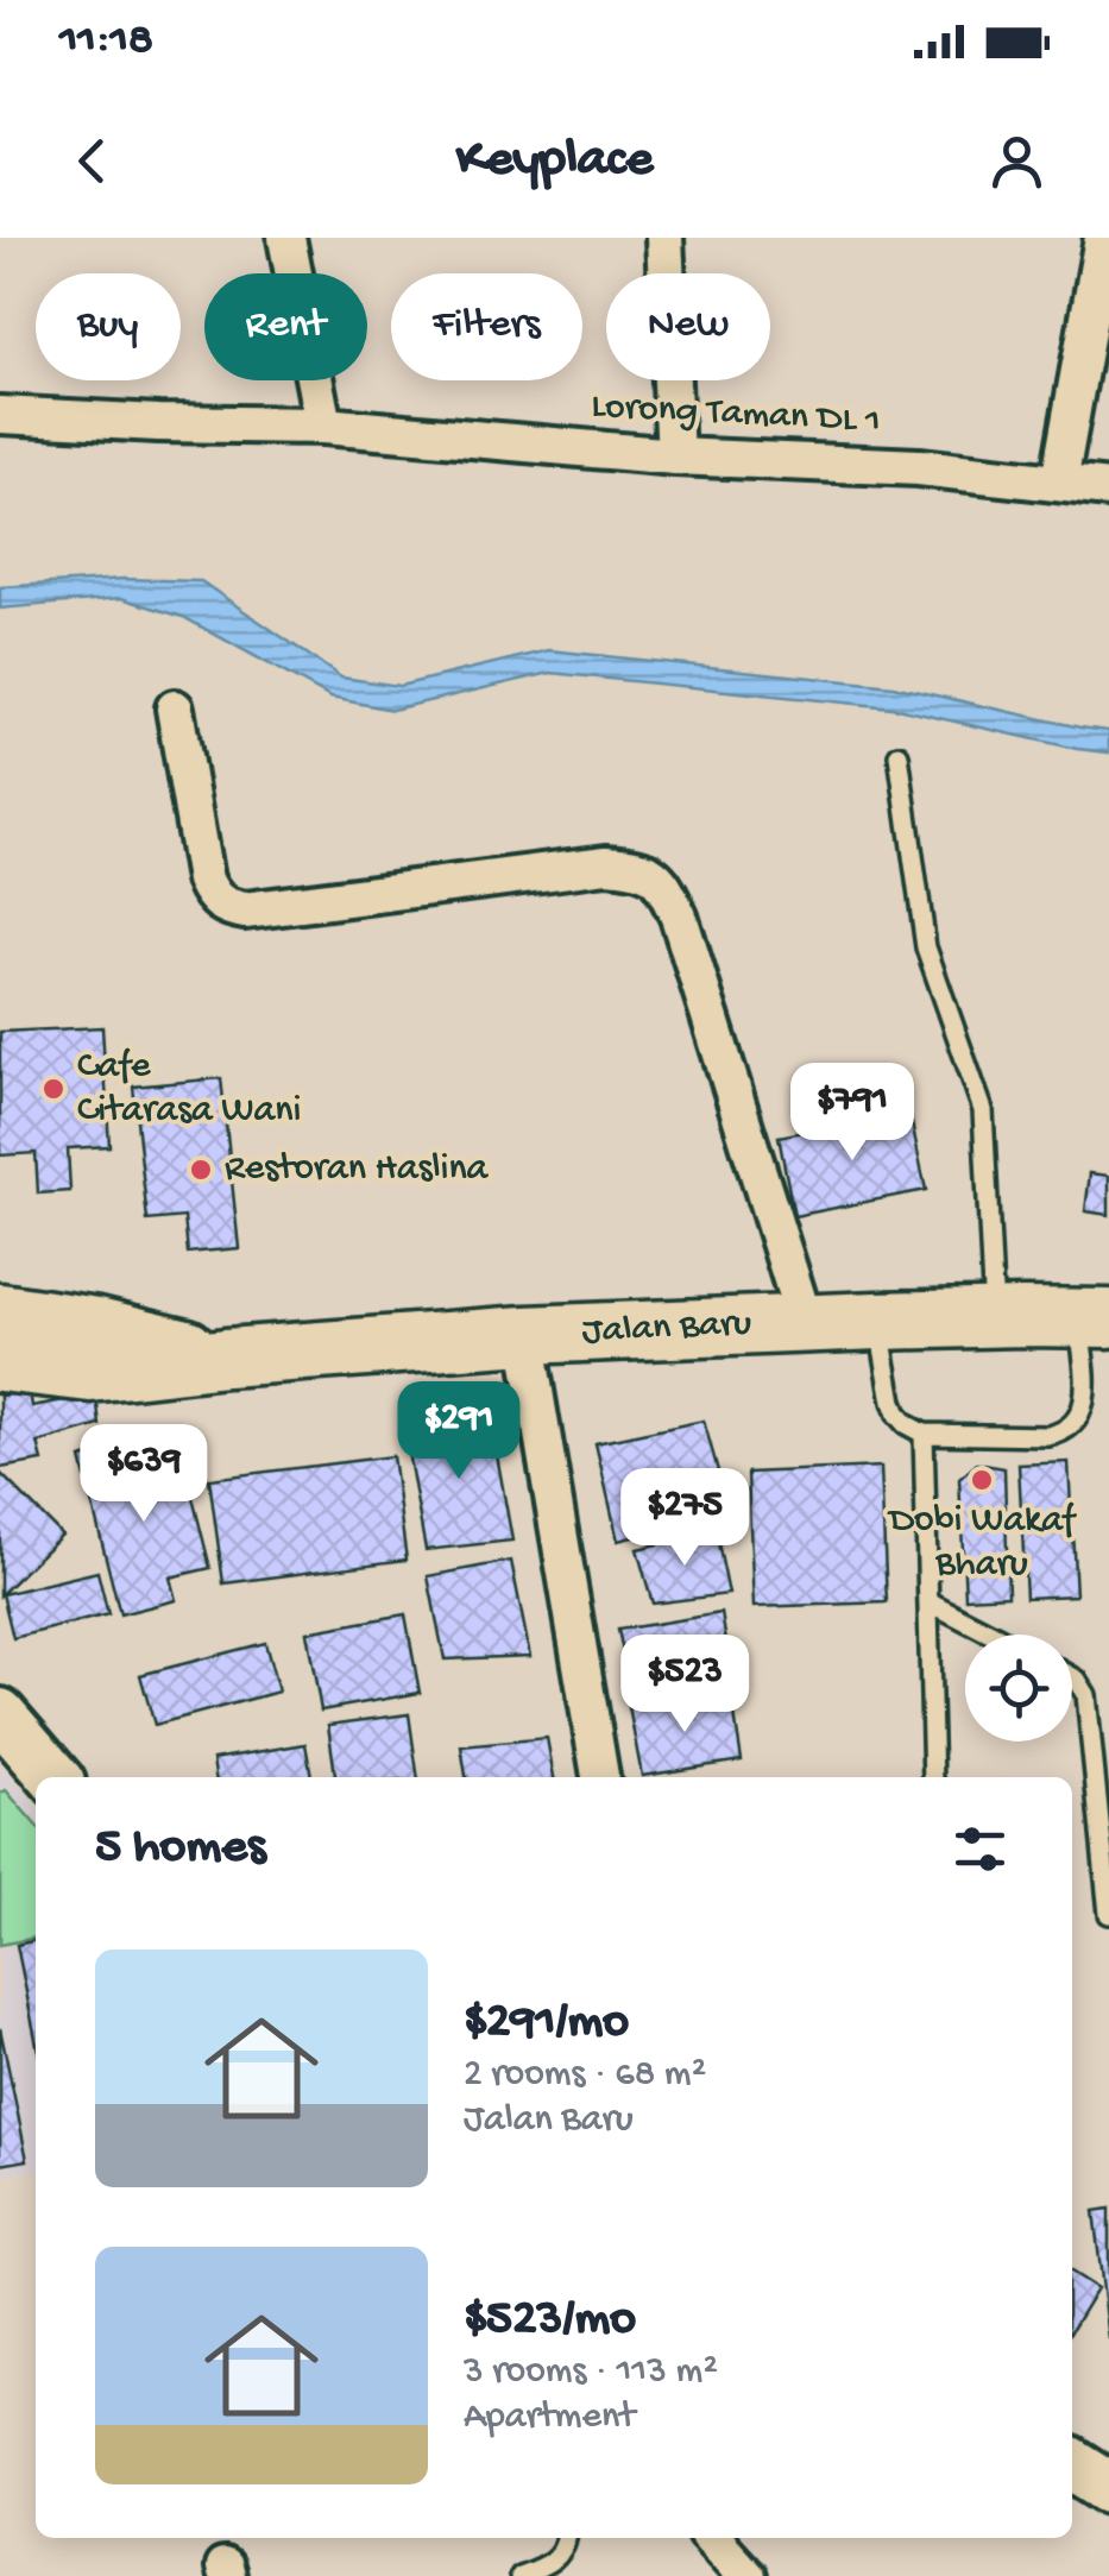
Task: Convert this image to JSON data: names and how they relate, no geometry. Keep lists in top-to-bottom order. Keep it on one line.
{"streets":{"main road":["Jalan Baru"],"street":["Lorong Taman DL 1"]},"places":["Cafe Citarasa Wani","Restoran Haslina","Dobi Wakaf Bharu"],"page":{"status":"11:18","header":"Keyplace","chip":["Buy","Rent","Filters","New"],"price":["$791","$291","$639","$275","$523"],"heading":"5 homes","list":[{"name":"$291/mo","note":"2 rooms · 68 m² · Jalan Baru"},{"name":"$523/mo","note":"3 rooms · 113 m² · Apartment"}]}}
